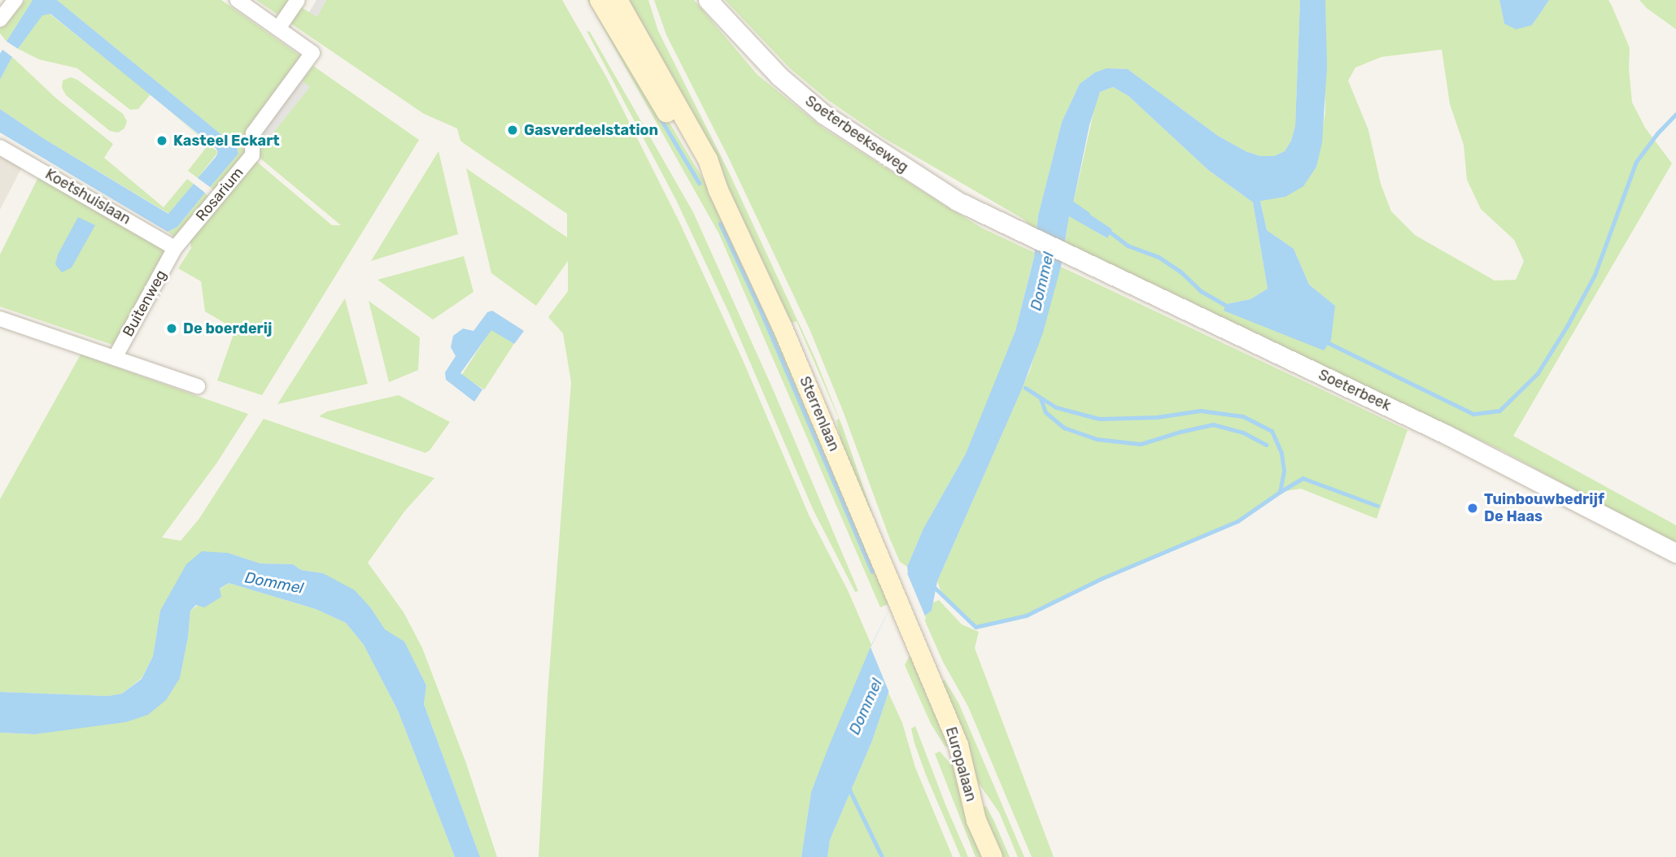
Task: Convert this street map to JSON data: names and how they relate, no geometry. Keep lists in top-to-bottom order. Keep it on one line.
{"streets":{"main road":["Sterrenlaan","Europalaan"],"street":["Soeterbeekseweg","Rosarium","Koetshuislaan","Buitenweg","Soeterbeek"]},"crossings":[["Soeterbeekseweg","Soeterbeek"],["Rosarium","Koetshuislaan"],["Rosarium","Buitenweg"],["Koetshuislaan","Buitenweg"],["Sterrenlaan","Europalaan"]],"water":["Dommel"],"places":["Gasverdeelstation","Kasteel Eckart","De boerderij","Tuinbouwbedrijf De Haas"]}
